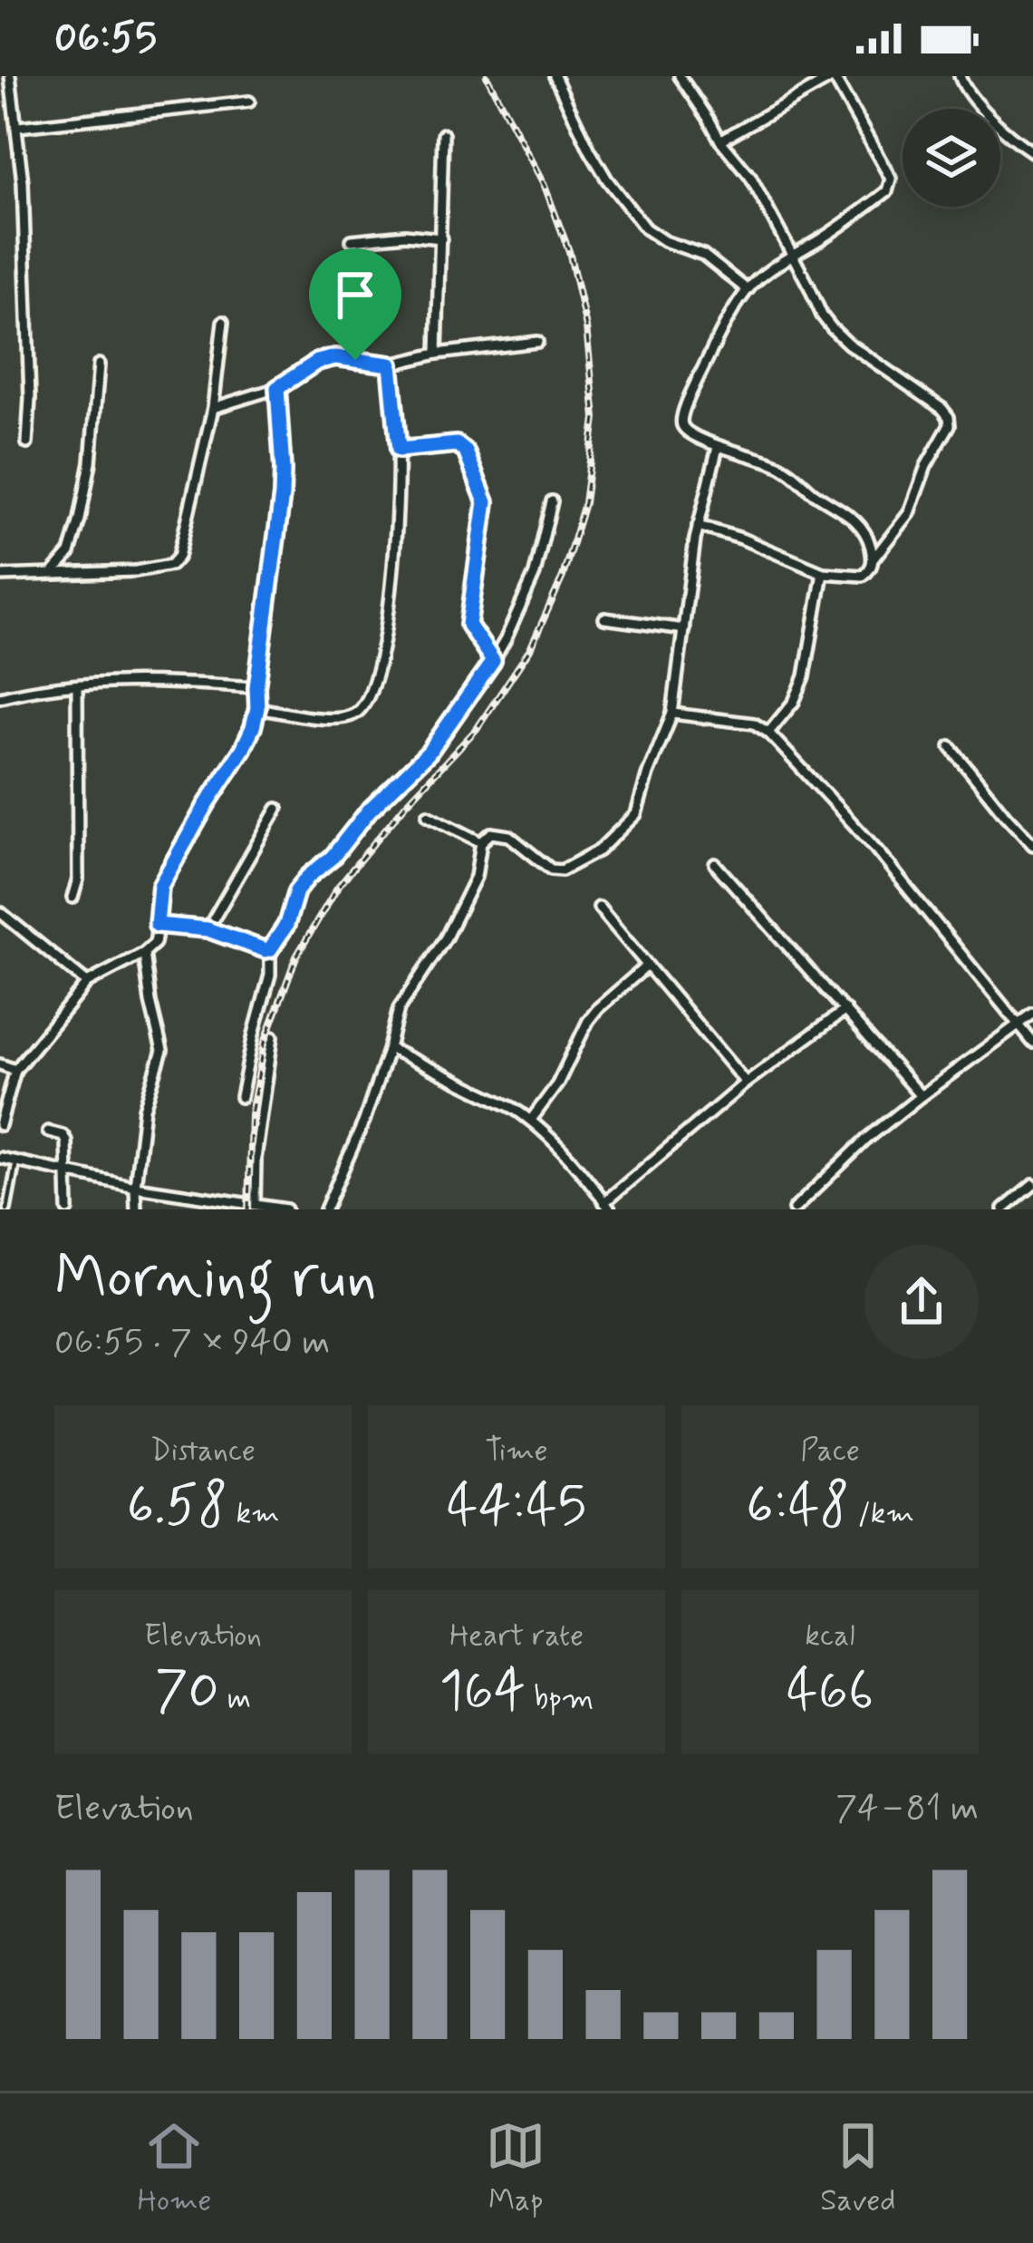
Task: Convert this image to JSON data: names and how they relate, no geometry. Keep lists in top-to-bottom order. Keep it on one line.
{"page":{"status":"06:55","heading":["Morning run","06:55 · 7 × 940 m"],"stats":[["Distance","6.58 km"],["Time","44:45"],["Pace","6:48 /km"],["Elevation","70 m"],["Heart rate","164 bpm"],["kcal","466"]],"chart":["Elevation","74–81 m"],"tabs":["Home","Map","Saved"]}}
